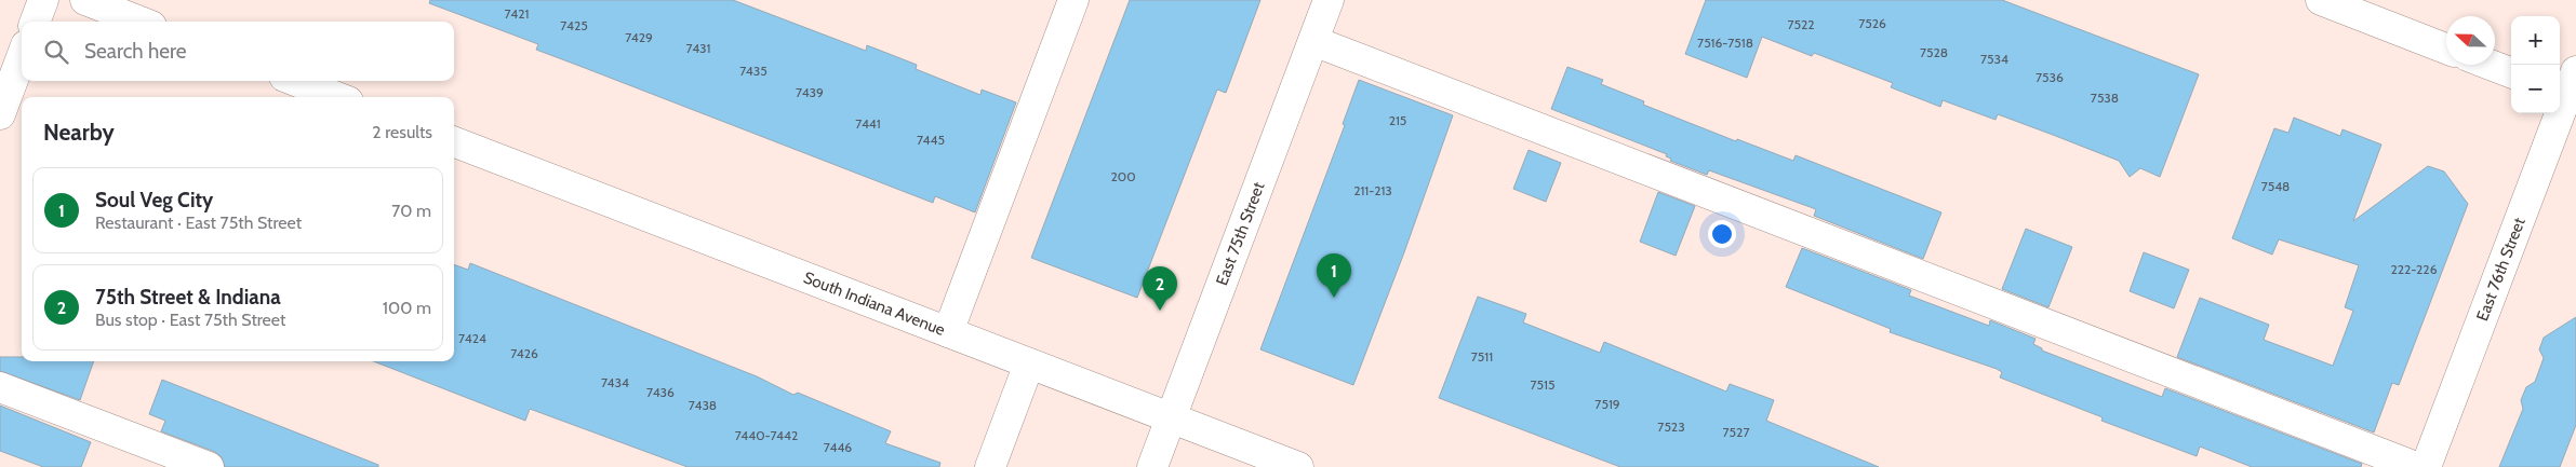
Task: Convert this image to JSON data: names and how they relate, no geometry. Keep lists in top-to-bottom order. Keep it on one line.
{"streets":{"street":["East 75th Street","East 76th Street","South Indiana Avenue"]},"crossings":[["East 75th Street","South Indiana Avenue"]],"house_numbers":["7421","7526","7522","7425","7429","7516-7518","7431","7528","7534","7435","7536","7439","7538","215","7441","7445","200","7548","211-213","222-226","7424","7426","7511","7434","7515","7436","7519","7438","7523","7527","7440-7442","7446"],"north":"left","page":{"map_buttons":["+","−"],"search":"Search here","heading":["Nearby","2 results"],"list":[{"mark":"1","name":"Soul Veg City","note":"Restaurant · East 75th Street","value":"70 m"},{"mark":"2","name":"75th Street & Indiana","note":"Bus stop · East 75th Street","value":"100 m"}],"pins":["1","2"]}}
